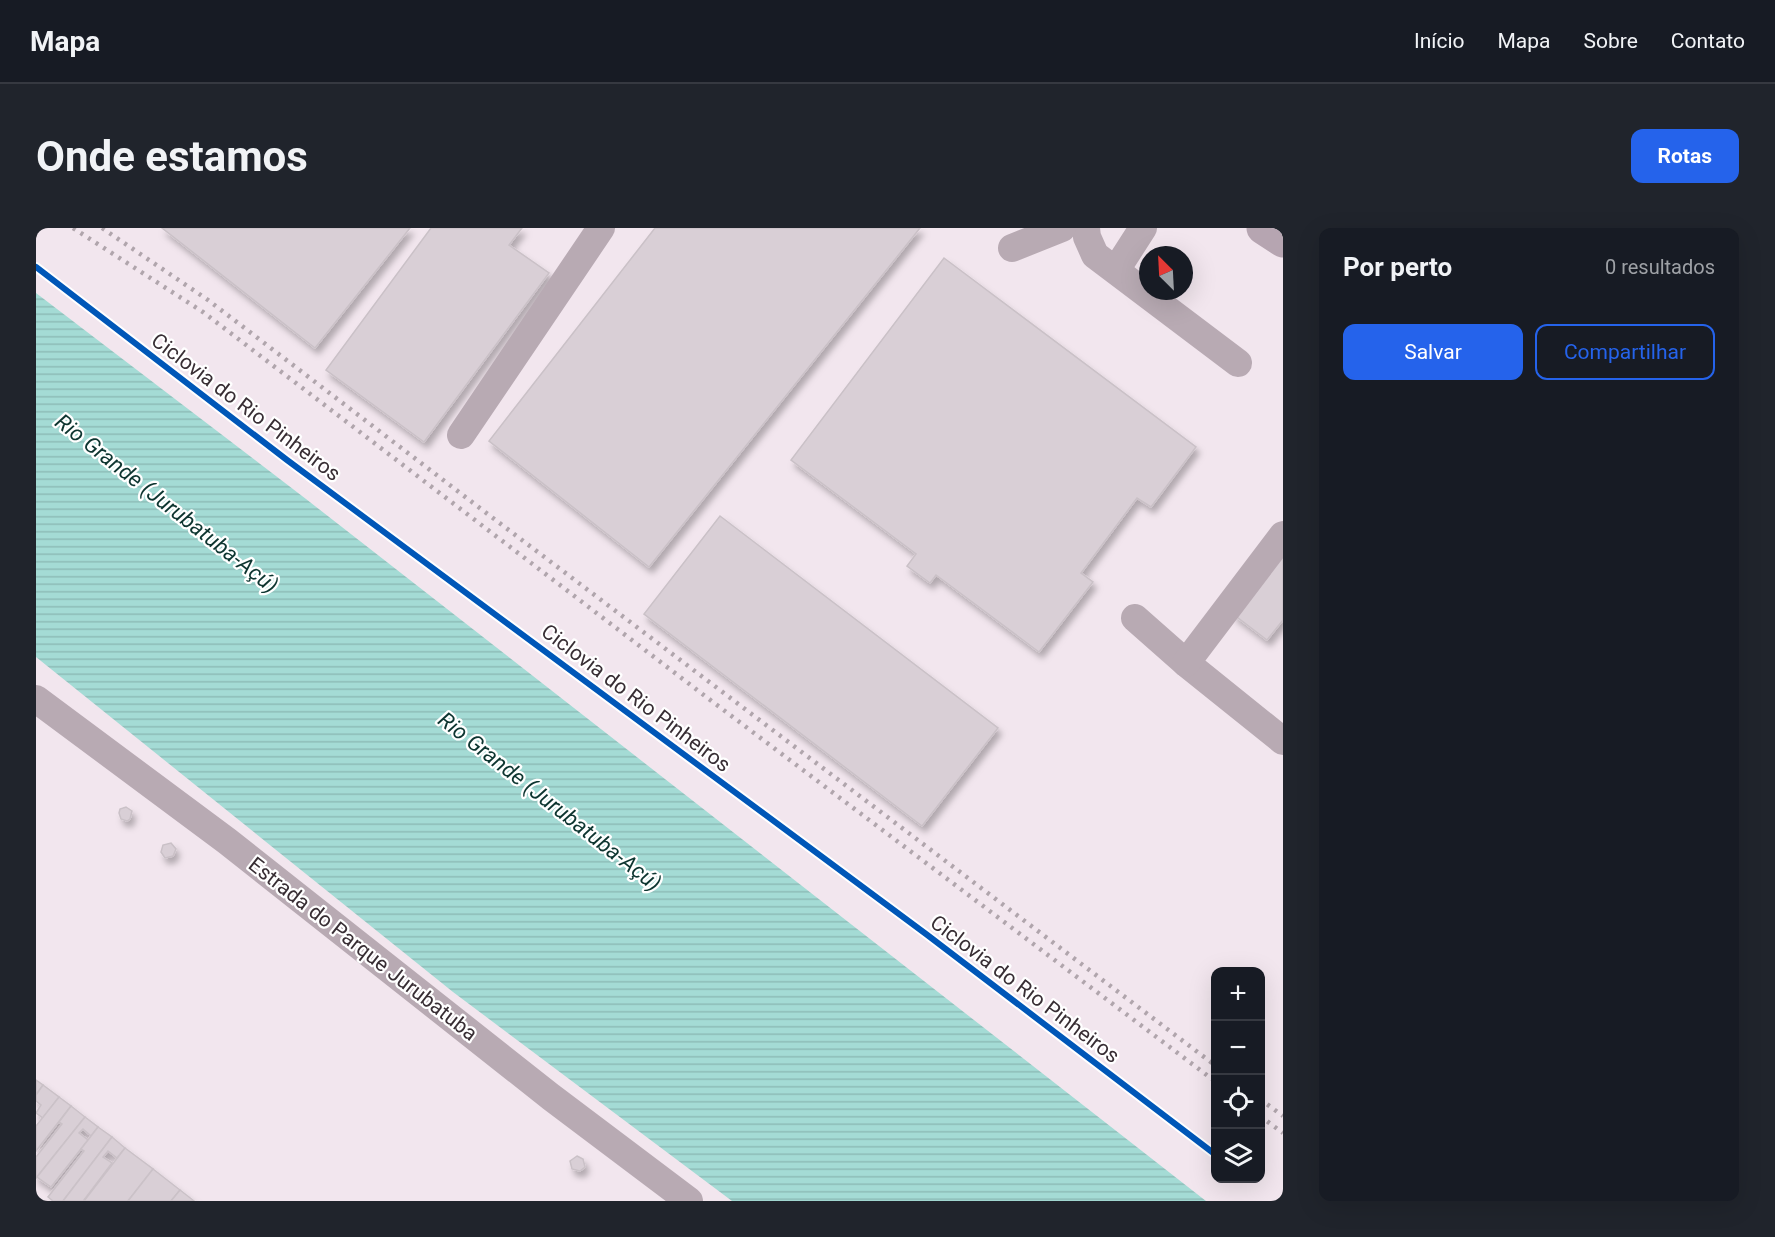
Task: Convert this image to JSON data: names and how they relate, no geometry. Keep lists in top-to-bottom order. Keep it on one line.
{"streets":{"lane":["Estrada do Parque Jurubatuba"],"cycle path":["Ciclovia do Rio Pinheiros"]},"water":["Rio Grande (Jurubatuba-Açú)"],"north":"top left","page":{"header":"Mapa","nav":["Início","Mapa","Sobre","Contato"],"buttons":["Rotas",["Salvar","Compartilhar"]],"title":"Onde estamos","heading":["Por perto","0 resultados"],"map_buttons":["+","−"]}}
